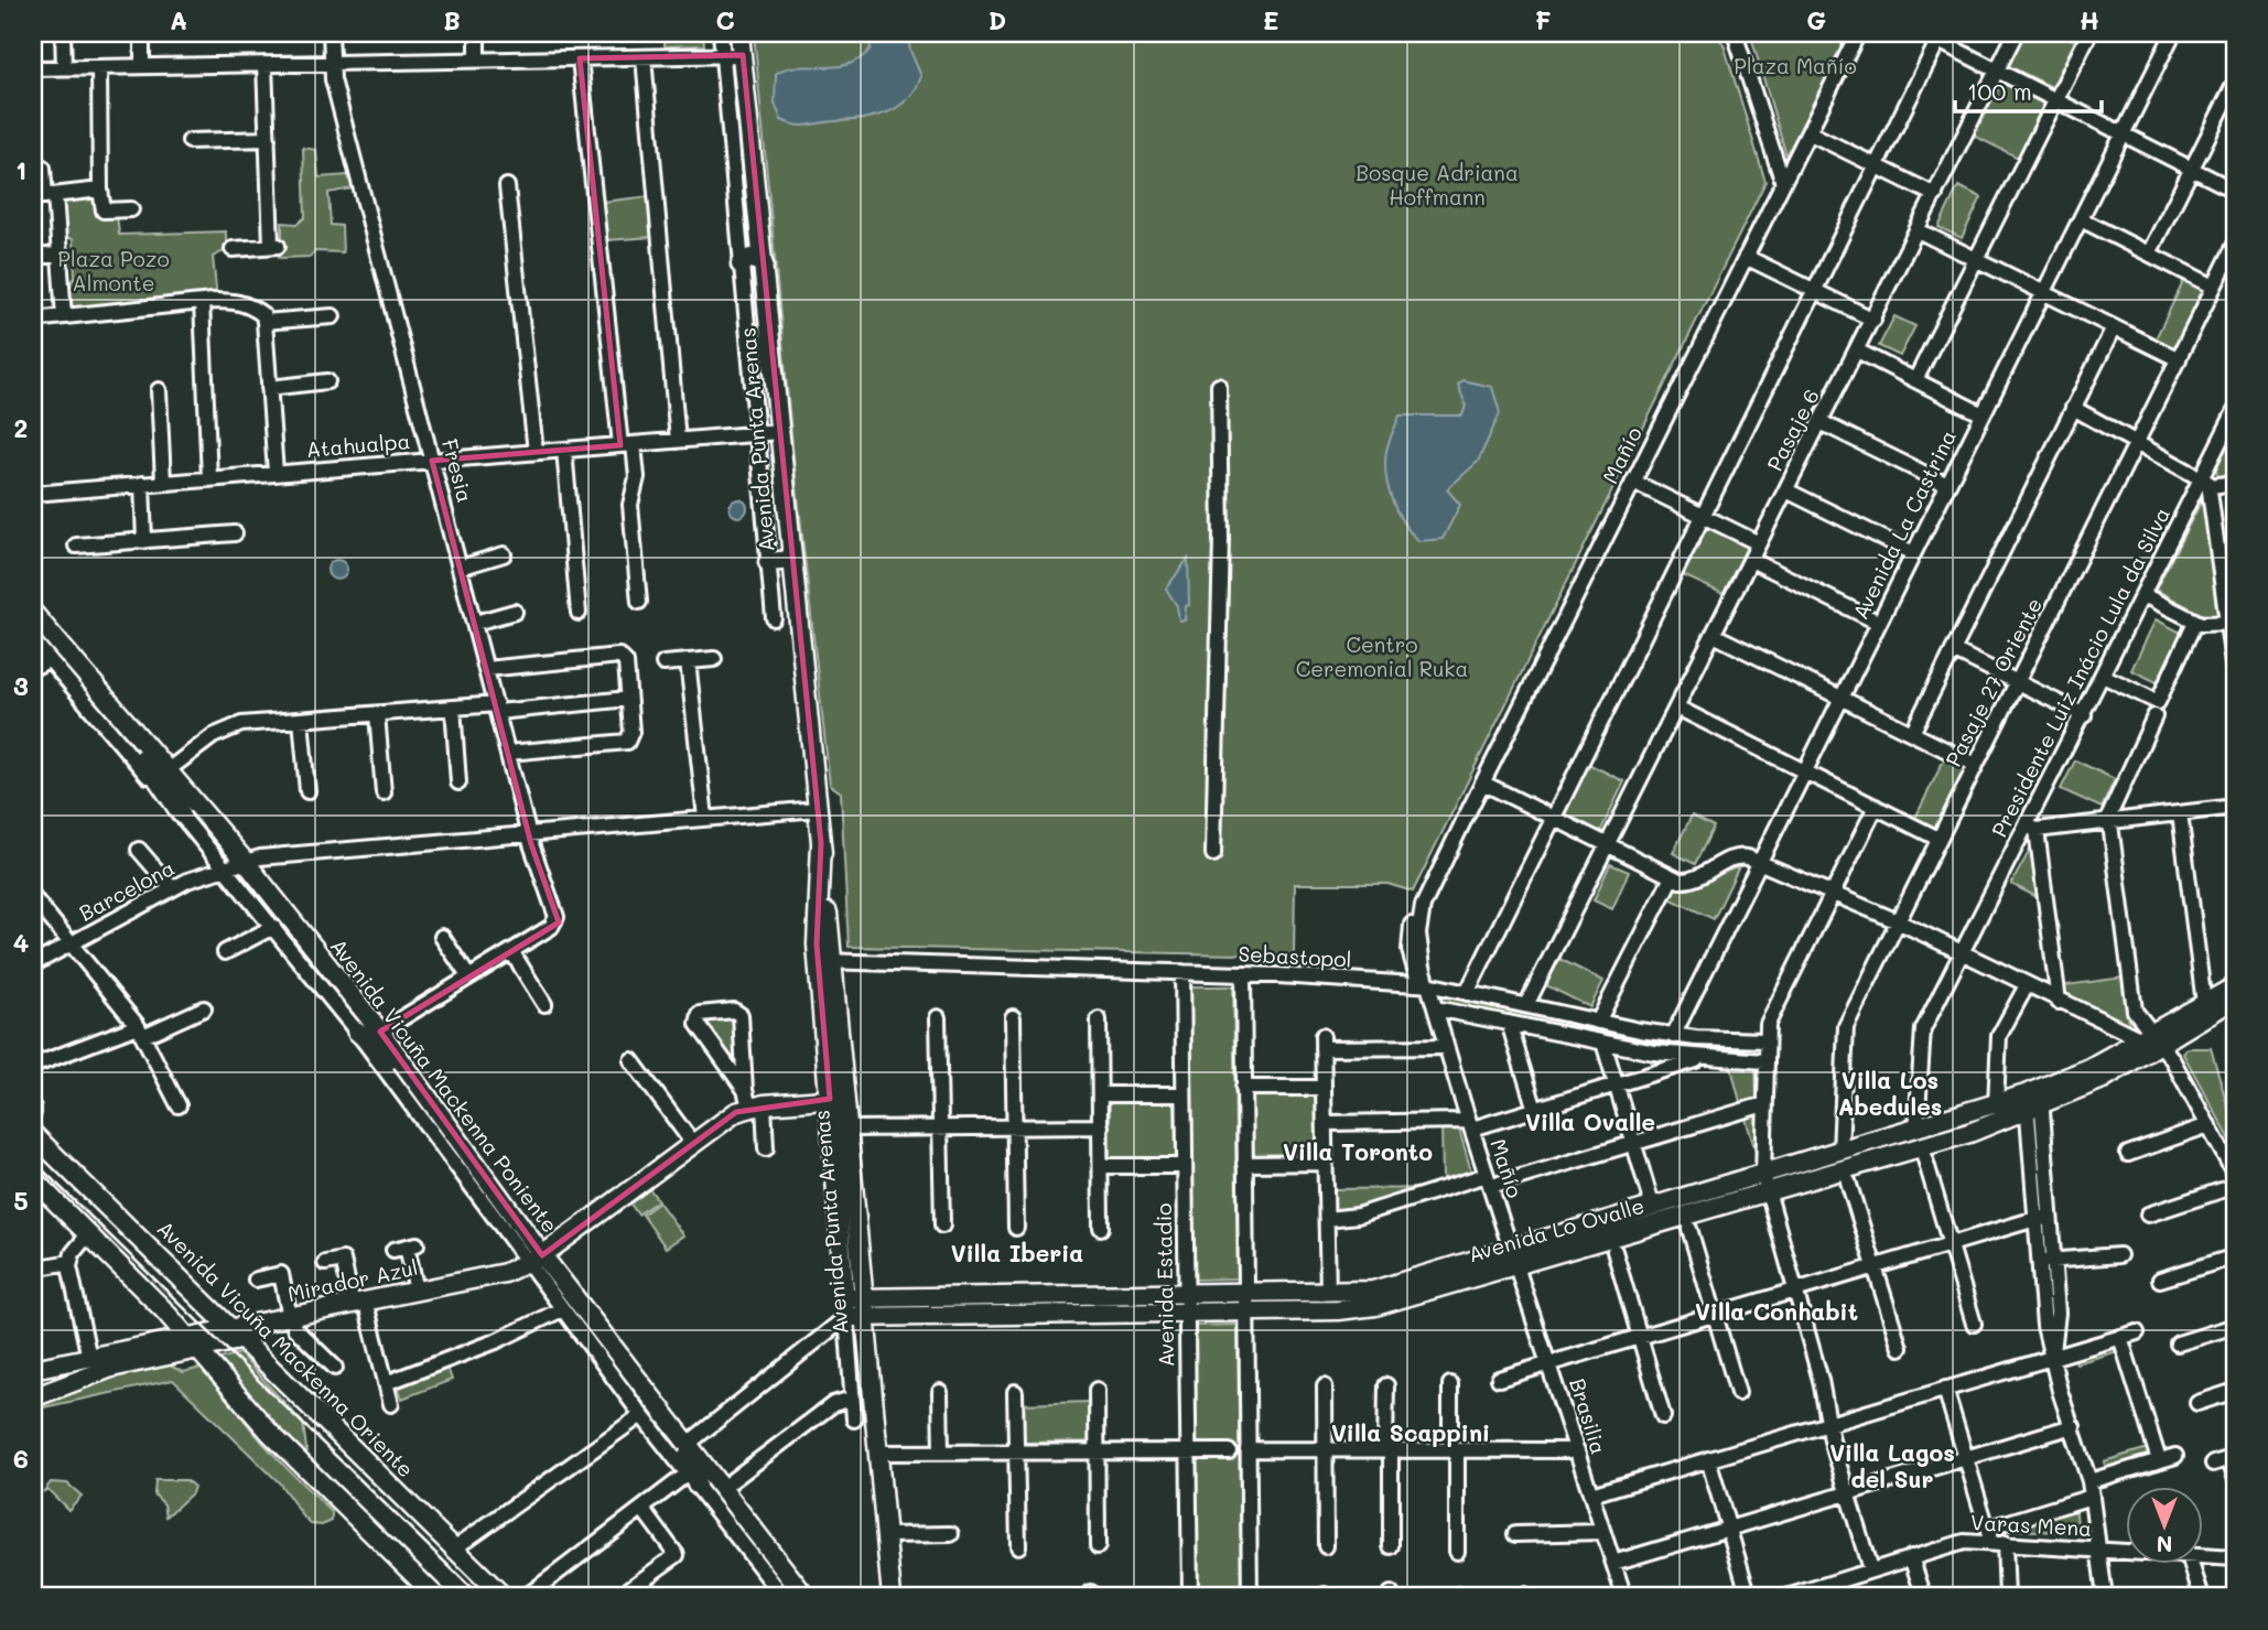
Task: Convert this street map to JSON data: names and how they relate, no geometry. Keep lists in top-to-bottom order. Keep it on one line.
{"streets":{"main road":["Avenida Punta Arenas","Avenida Vicuña Mackenna Poniente","Avenida Lo Ovalle","Mirador Azul","Avenida Vicuña Mackenna Oriente"],"street":["Pasaje 6","Atahualpa","Mañío","Fresia","Avenida La Castrina","Presidente Luiz Inácio Lula da Silva","Pasaje 27 Oriente","Barcelona","Sebastopol","Avenida Estadio","Brasilia","Varas Mena"]},"crossings":[["Pasaje 6","Sebastopol"],["Avenida Punta Arenas","Atahualpa"],["Avenida Punta Arenas","Barcelona"],["Avenida Punta Arenas","Sebastopol"],["Avenida Punta Arenas","Avenida Lo Ovalle"],["Avenida Punta Arenas","Mirador Azul"],["Atahualpa","Fresia"],["Mañío","Sebastopol"],["Mañío","Avenida Lo Ovalle"],["Mañío","Brasilia"],["Fresia","Barcelona"],["Avenida La Castrina","Sebastopol"],["Presidente Luiz Inácio Lula da Silva","Avenida Lo Ovalle"],["Pasaje 27 Oriente","Avenida Lo Ovalle"],["Barcelona","Avenida Vicuña Mackenna Poniente"],["Sebastopol","Avenida Estadio"],["Avenida Vicuña Mackenna Poniente","Mirador Azul"],["Avenida Lo Ovalle","Avenida Estadio"],["Avenida Lo Ovalle","Brasilia"],["Mirador Azul","Avenida Vicuña Mackenna Oriente"]],"districts":["Villa Los Abedules","Villa Ovalle","Villa Toronto","Villa Iberia","Villa Conhabit","Villa Scappini","Villa Lagos del Sur"],"parks":["Plaza Mañío","Bosque Adriana Hoffmann","Plaza Pozo Almonte","Centro Ceremonial Ruka"],"scale_bar":"100 m","north":"bottom","grid":{"columns":["A","B","C","D","E","F","G","H"],"rows":["1","2","3","4","5","6"]}}
